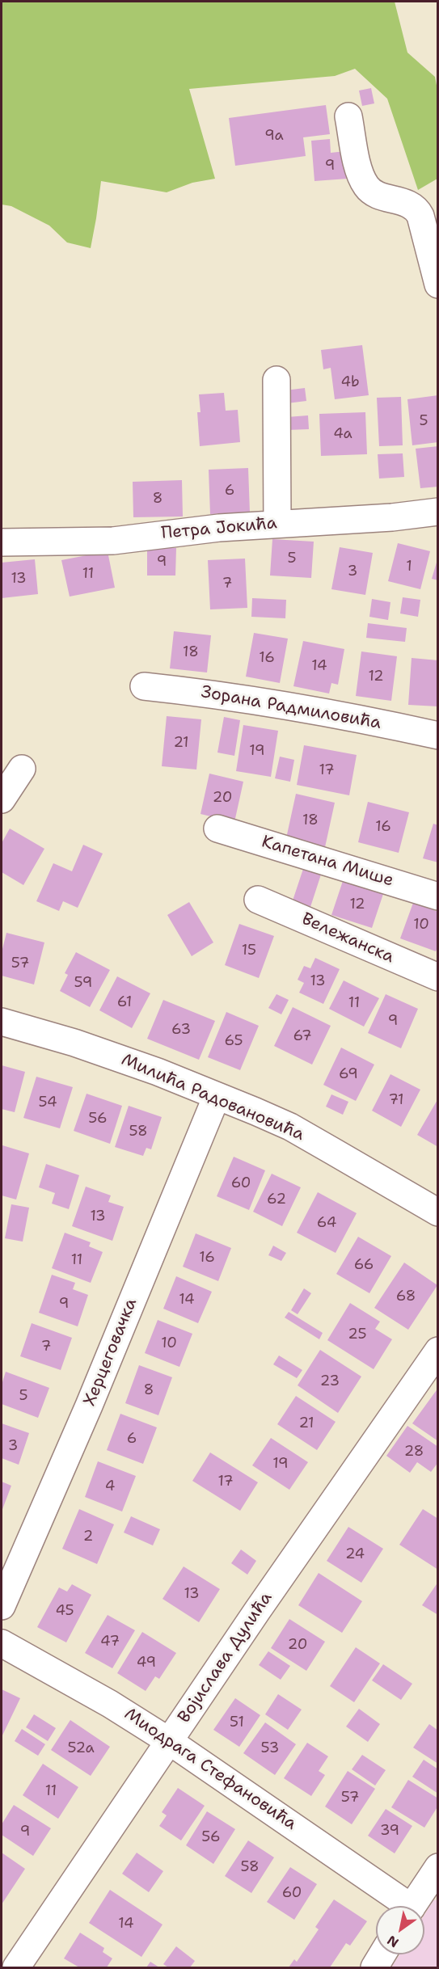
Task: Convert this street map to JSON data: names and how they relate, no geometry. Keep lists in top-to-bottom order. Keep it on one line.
{"streets":{"street":["Петра Јокића","Зорана Радмиловића","Капетана Мише","Вележанска","Милића Радовановића","Херцеговачка","Војислава Дулића","Миодрага Стефановића"]},"crossings":[["Милића Радовановића","Херцеговачка"],["Војислава Дулића","Миодрага Стефановића"]],"house_numbers":["9a","9","4b","5","4a","6","8","5","9","1","3","11","13","7","18","16","14","12","21","19","17","20","18","16","12","10","15","57","13","59","61","11","9","63","67","65","69","71","54","56","58","60","62","13","64","16","11","66","68","14","9","25","10","7","23","8","5","21","6","3","28","19","17","4","2","24","13","45","47","20","49","51","52a","53","11","57","39","9","56","58","60","14"],"north":"bottom left"}
